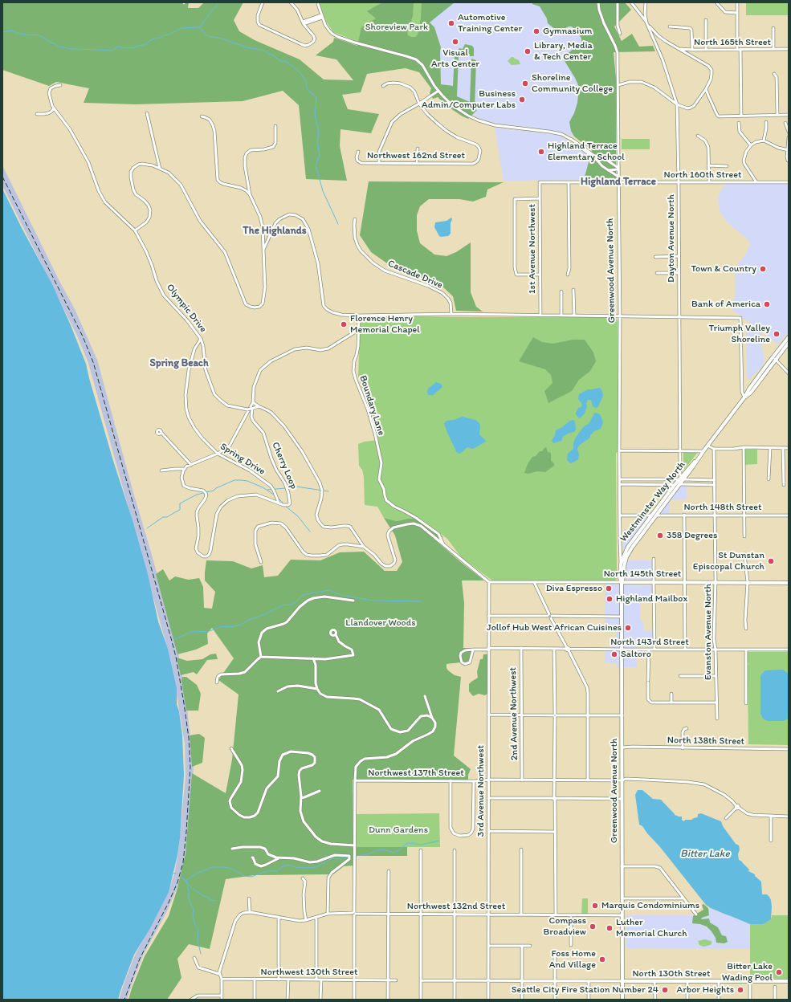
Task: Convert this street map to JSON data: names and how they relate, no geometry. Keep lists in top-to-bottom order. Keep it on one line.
{"streets":{"main road":["Greenwood Avenue North","Westminster Way North","North 145th Street","North 130th Street"],"street":["North 165th Street","Northwest 162nd Street","North 160th Street","Dayton Avenue North","1st Avenue Northwest","Cascade Drive","Olympic Drive","Boundary Lane","Spring Drive","Cherry Loop","North 148th Street","Evanston Avenue North","North 143rd Street","2nd Avenue Northwest","North 138th Street","Northwest 137th Street","3rd Avenue Northwest","Northwest 132nd Street","Northwest 130th Street"]},"crossings":[["North 160th Street","Dayton Avenue North"],["North 160th Street","1st Avenue Northwest"],["North 160th Street","Greenwood Avenue North"],["Dayton Avenue North","Westminster Way North"],["Greenwood Avenue North","Westminster Way North"],["Greenwood Avenue North","North 145th Street"],["Greenwood Avenue North","North 143rd Street"],["Greenwood Avenue North","North 138th Street"],["Greenwood Avenue North","Northwest 137th Street"],["Greenwood Avenue North","Northwest 132nd Street"],["Greenwood Avenue North","North 130th Street"],["Olympic Drive","Spring Drive"],["Olympic Drive","Cherry Loop"],["Boundary Lane","North 145th Street"],["Boundary Lane","3rd Avenue Northwest"],["Spring Drive","Cherry Loop"],["Westminster Way North","North 148th Street"],["North 148th Street","Evanston Avenue North"],["North 145th Street","Evanston Avenue North"],["North 145th Street","3rd Avenue Northwest"],["Evanston Avenue North","North 143rd Street"],["North 143rd Street","2nd Avenue Northwest"],["North 143rd Street","3rd Avenue Northwest"],["2nd Avenue Northwest","Northwest 137th Street"],["Northwest 137th Street","3rd Avenue Northwest"],["3rd Avenue Northwest","Northwest 132nd Street"]],"districts":["Highland Terrace","The Highlands","Spring Beach"],"water":["Bitter Lake"],"parks":["Shoreview Park","Llandover Woods","Dunn Gardens"],"places":["Automotive Training Center","Gymnasium","Visual Arts Center","Library, Media & Tech Center","Shoreline Community College","Business Admin/Computer Labs","Highland Terrace Elementary School","Town & Country","Bank of America","Florence Henry Memorial Chapel","Triumph Valley Shoreline","358 Degrees","St Dunstan Episcopal Church","Diva Espresso","Highland Mailbox","Jollof Hub West African Cuisines","Saltoro","Marquis Condominiums","Compass Broadview","Luther Memorial Church","Foss Home And Village","Bitter Lake Wading Pool","Seattle City Fire Station Number 24","Arbor Heights"]}
